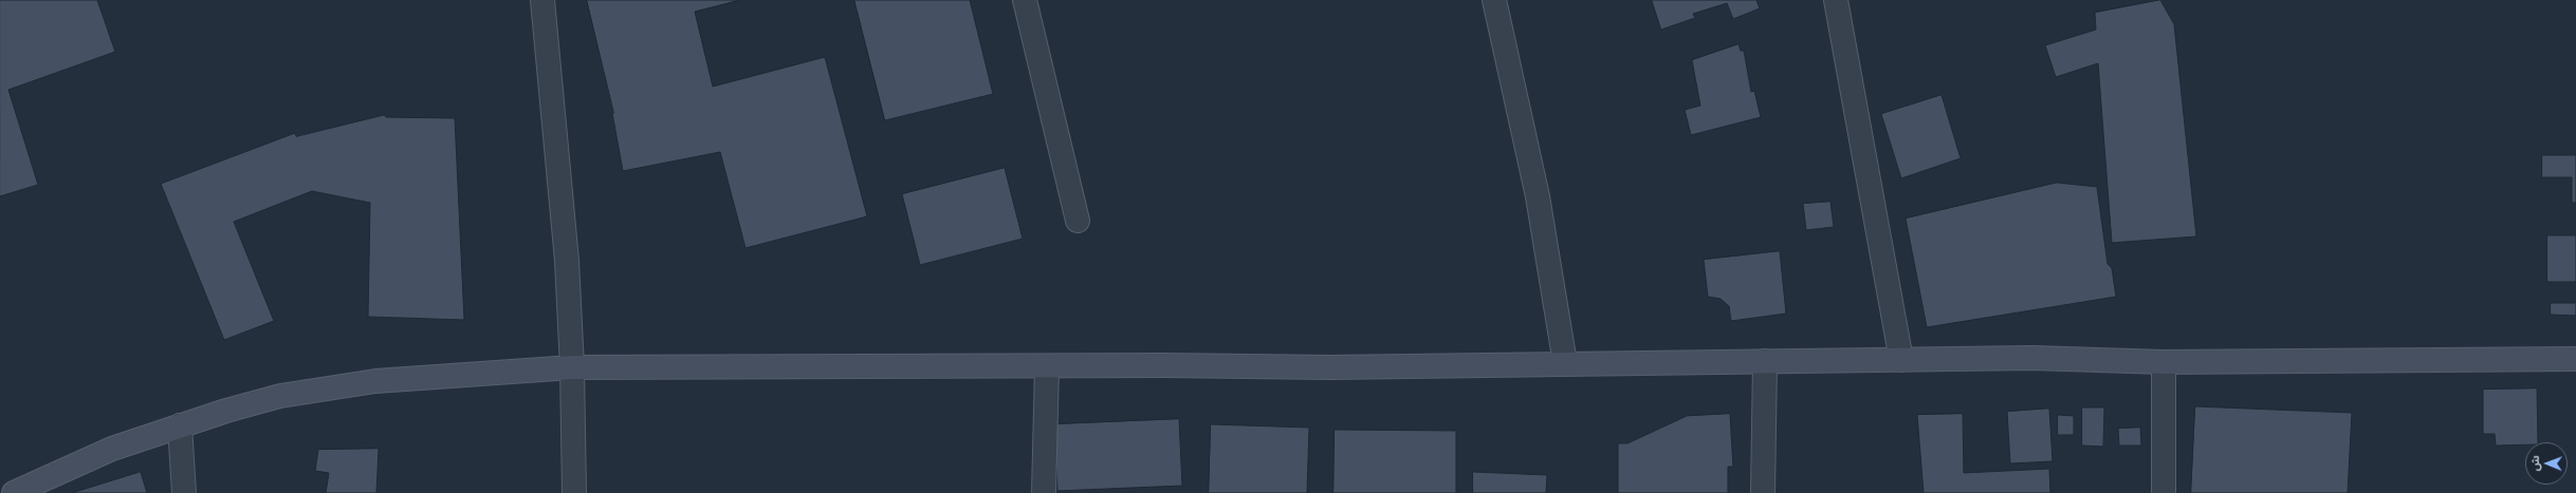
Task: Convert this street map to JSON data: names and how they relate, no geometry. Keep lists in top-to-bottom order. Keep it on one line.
{"north":"left"}
